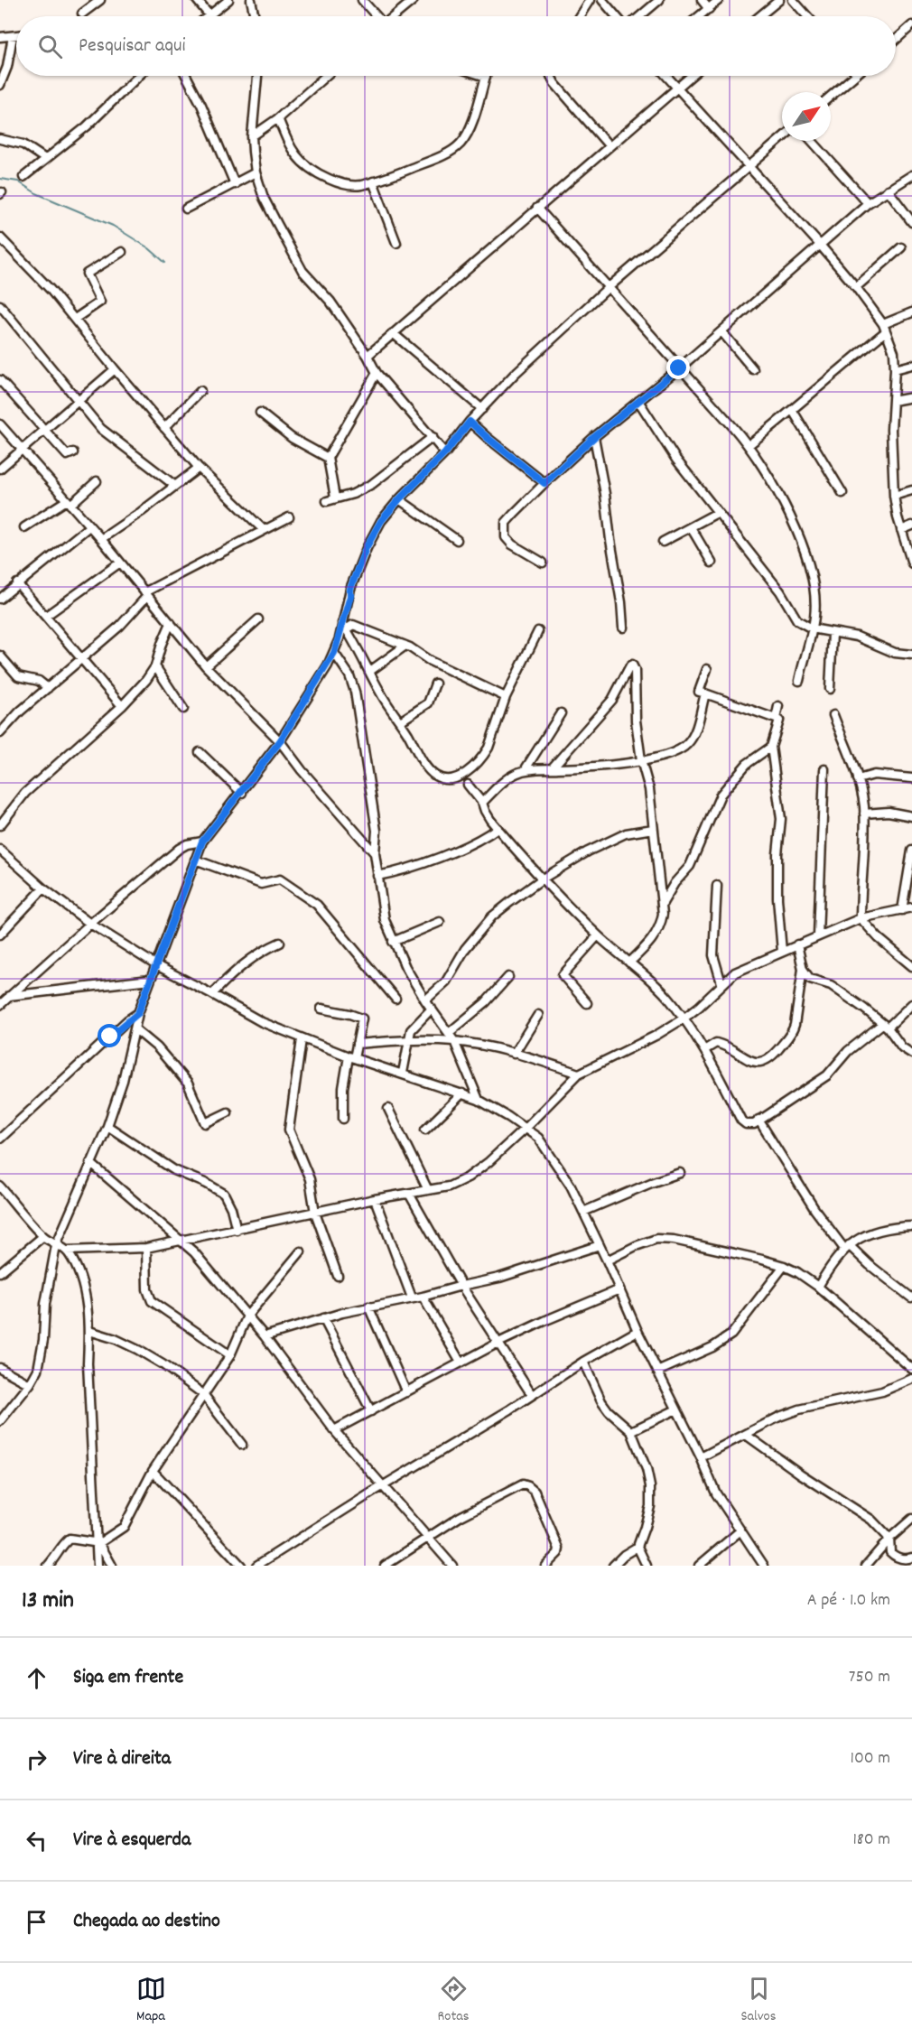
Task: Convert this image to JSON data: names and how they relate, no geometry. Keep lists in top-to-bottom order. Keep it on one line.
{"north":"top right","page":{"search":"Pesquisar aqui","heading":["13 min","A pé · 1.0 km"],"list":[["Siga em frente","750 m"],["Vire à direita","100 m"],["Vire à esquerda","180 m"],"Chegada ao destino"],"nav":["Mapa","Rotas","Salvos"]}}
